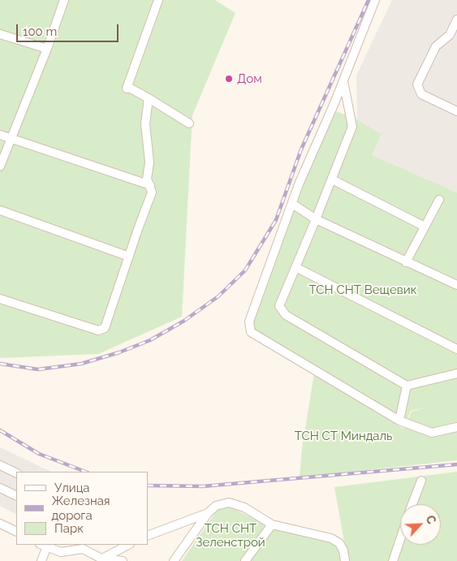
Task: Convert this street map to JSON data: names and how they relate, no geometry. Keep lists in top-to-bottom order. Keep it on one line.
{"parks":["ТСН СНТ Вещевик","ТСН СТ Миндаль","ТСН СНТ Зеленстрой"],"places":["Дом"],"legend":["Улица","Железная дорога","Парк"],"scale_bar":"100 m","north":"top right"}
